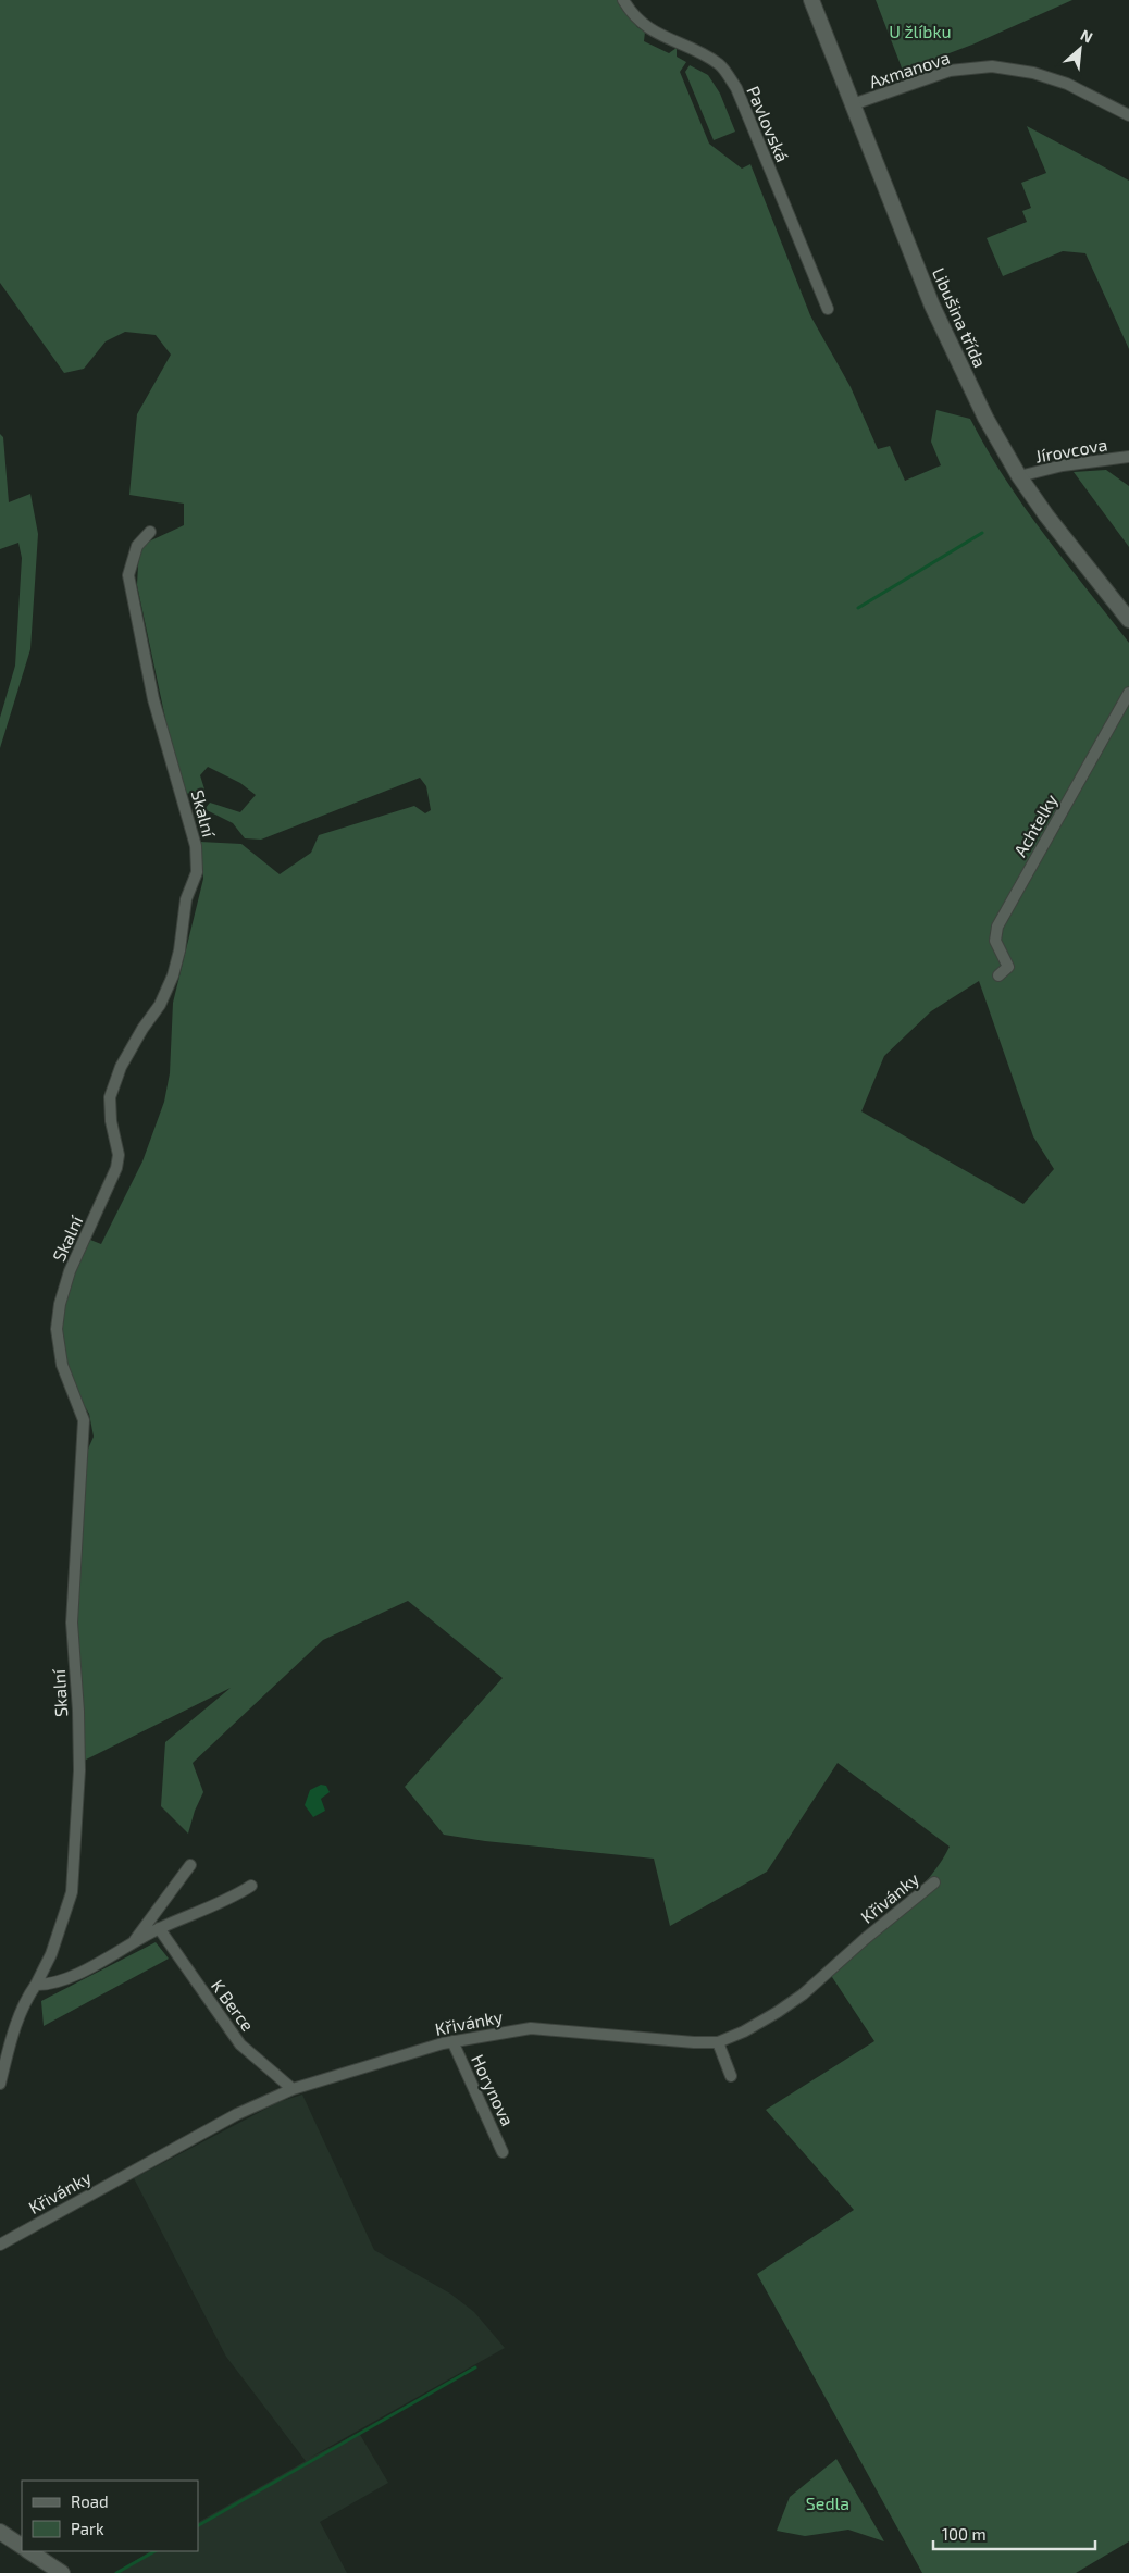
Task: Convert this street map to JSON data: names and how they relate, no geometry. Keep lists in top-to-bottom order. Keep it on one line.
{"streets":{"street":["Axmanova","Pavlovská","Libušina třída","Jírovcova","Skalní","Achtelky","Křivánky","K Berce","Horynova"]},"crossings":[["Axmanova","Libušina třída"],["Libušina třída","Jírovcova"],["Křivánky","K Berce"],["Křivánky","Horynova"]],"parks":["U žlíbku","Sedla"],"legend":["Road","Park"],"scale_bar":"100 m","north":"top right"}
